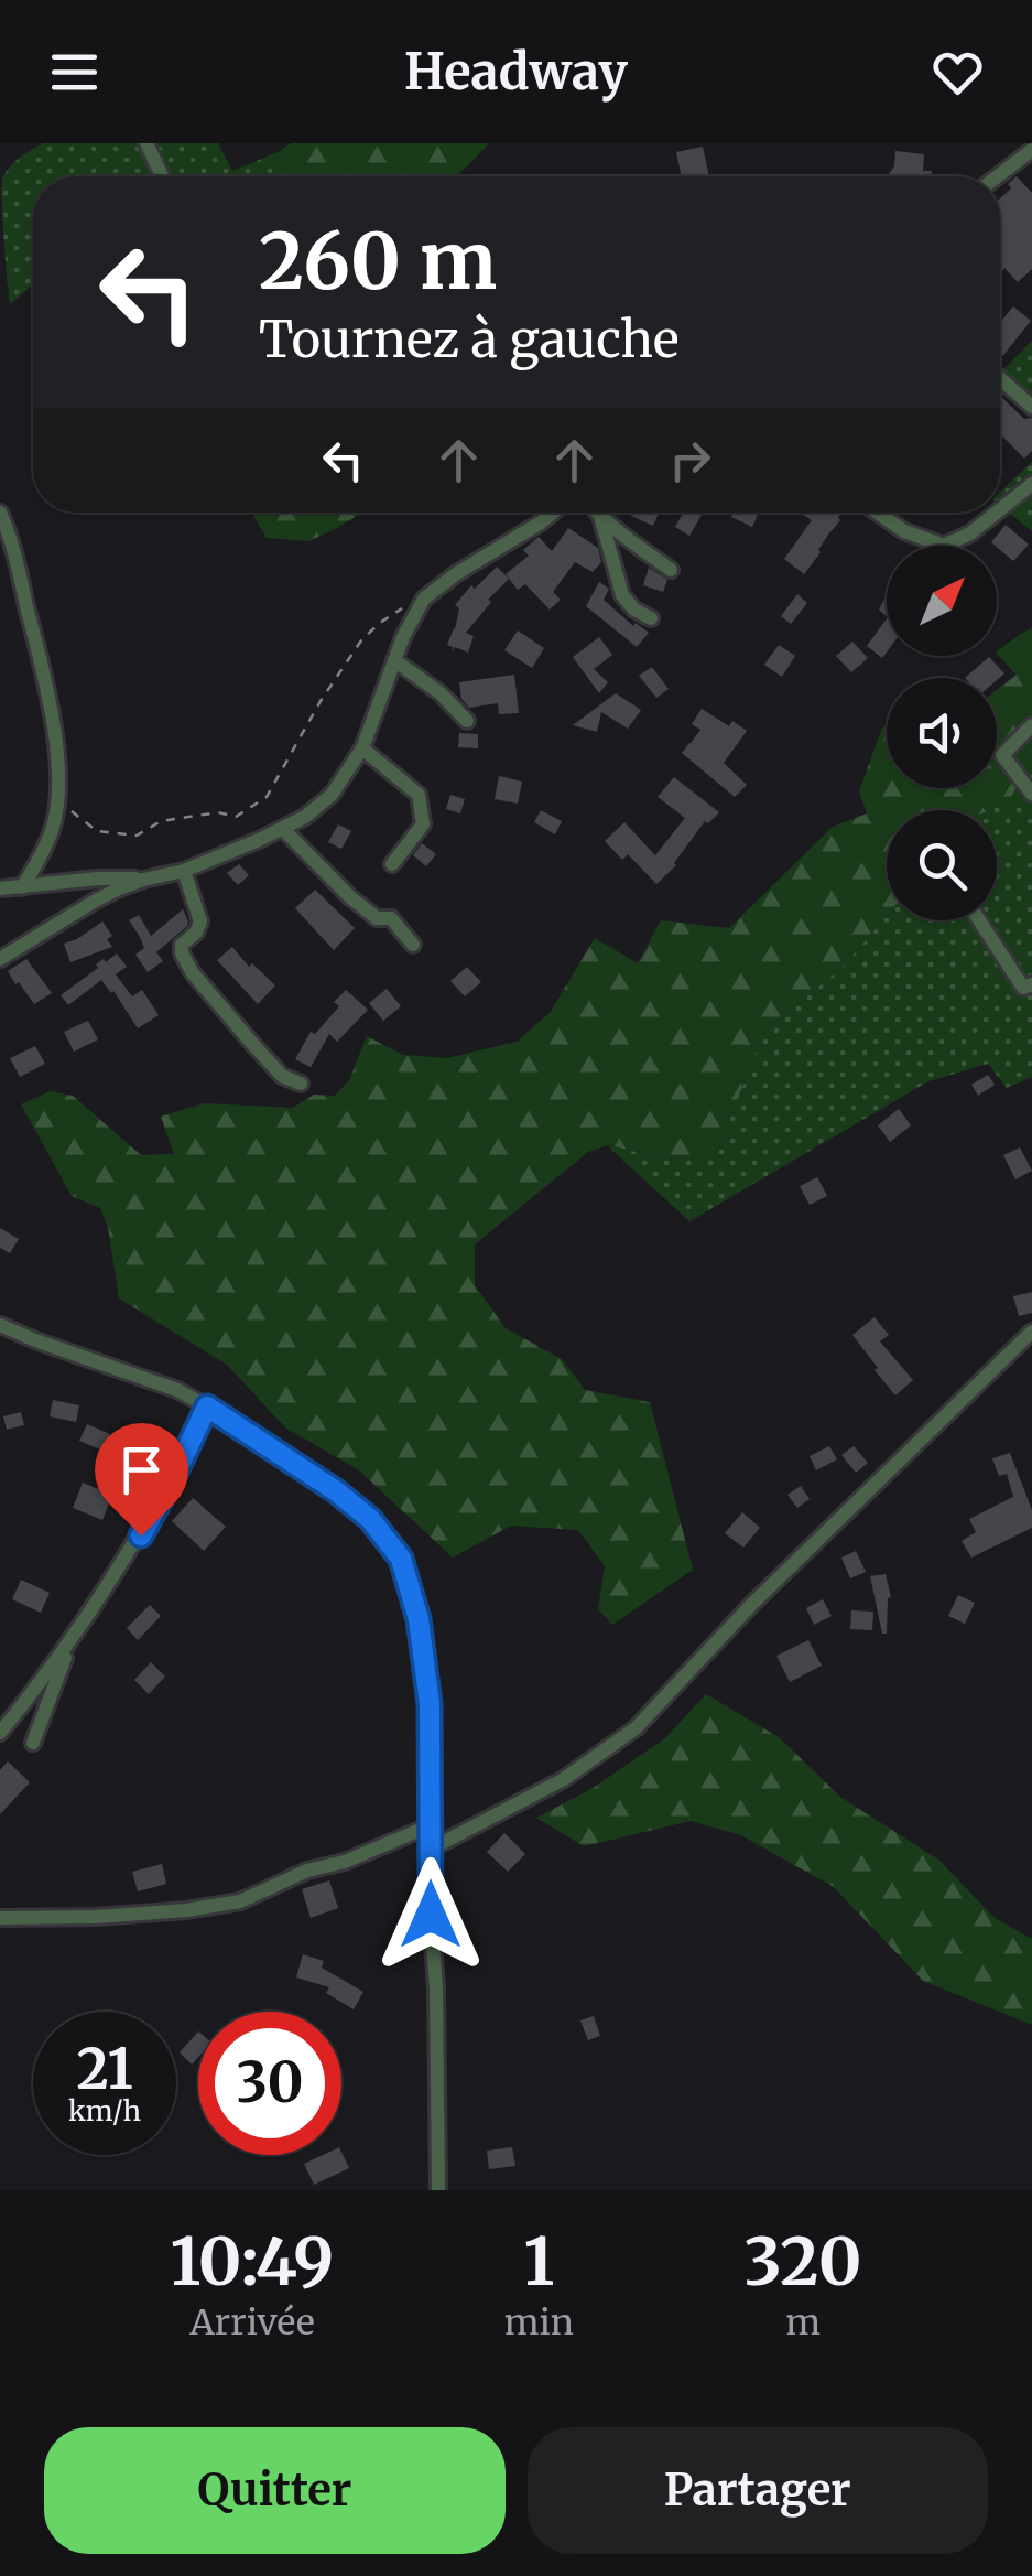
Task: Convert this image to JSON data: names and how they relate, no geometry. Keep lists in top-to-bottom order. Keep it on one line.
{"north":"top right","page":{"header":"Headway","turn":["260 m","Tournez à gauche"],"speed":"21 km/h","limit":"30","eta":["10:49","Arrivée","1","min","320","m"],"buttons":["Quitter","Partager"]}}
